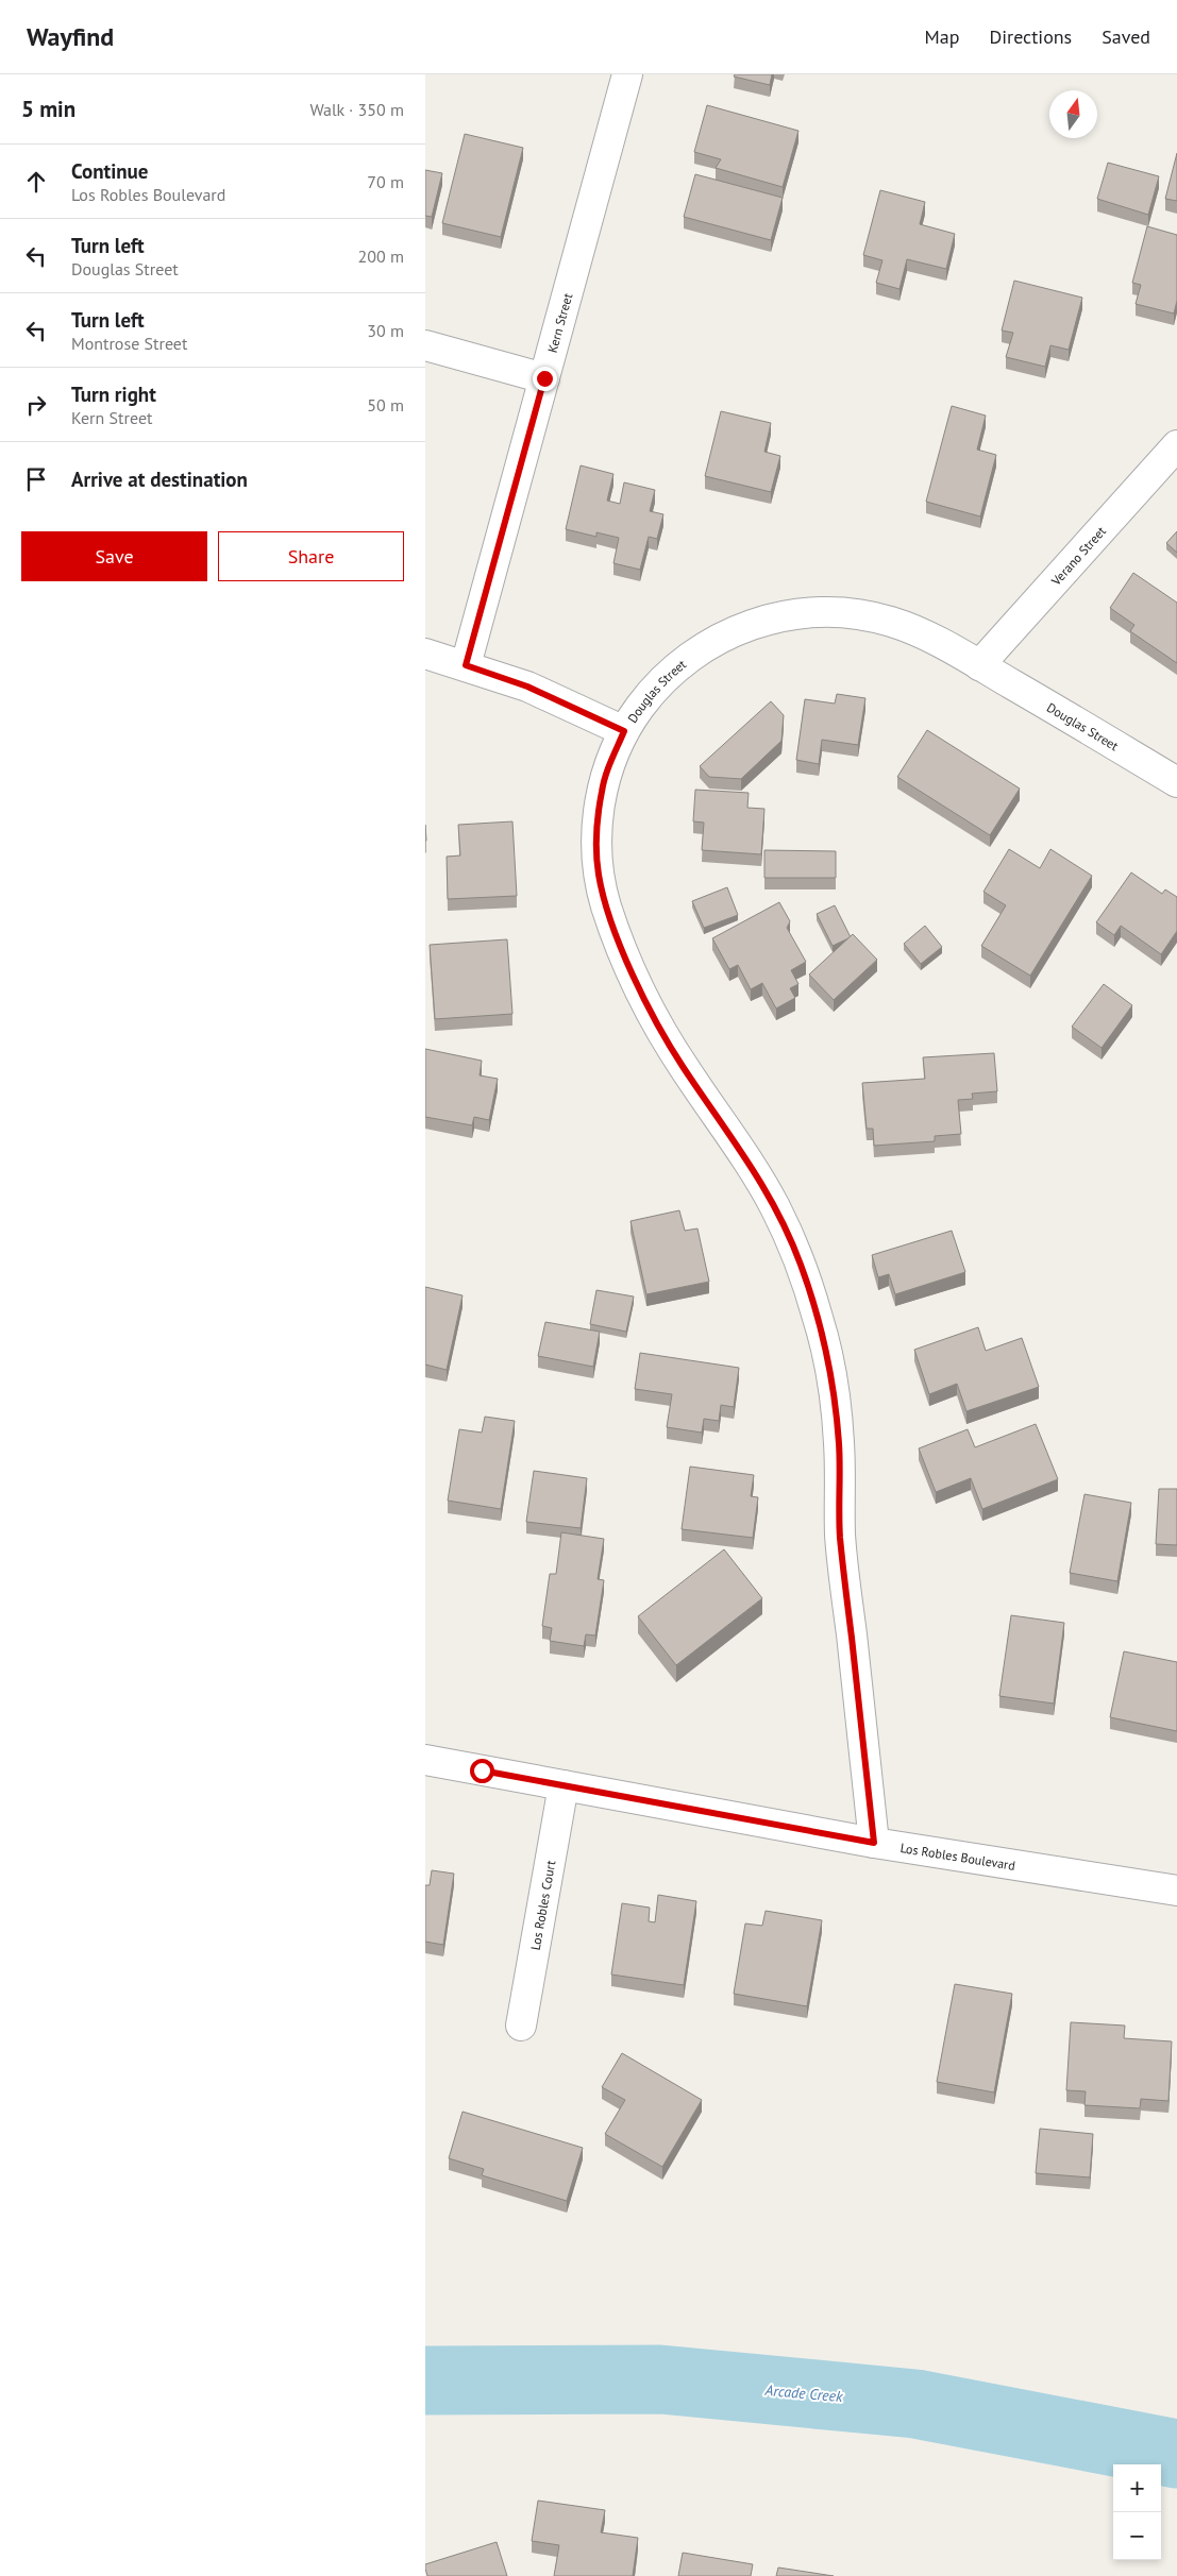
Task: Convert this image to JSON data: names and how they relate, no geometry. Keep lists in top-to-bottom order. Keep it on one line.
{"streets":{"street":["Kern Street","Verano Street","Douglas Street","Los Robles Boulevard","Los Robles Court"]},"crossings":[["Verano Street","Douglas Street"],["Douglas Street","Los Robles Boulevard"],["Los Robles Boulevard","Los Robles Court"]],"water":["Arcade Creek"],"north":"top","page":{"header":"Wayfind","nav":["Map","Directions","Saved"],"heading":["5 min","Walk · 350 m"],"list":[["Continue","Los Robles Boulevard","70 m"],["Turn left","Douglas Street","200 m"],["Turn left","Montrose Street","30 m"],["Turn right","Kern Street","50 m"],"Arrive at destination"],"buttons":["Save","Share"],"map_buttons":["+","−"]}}
